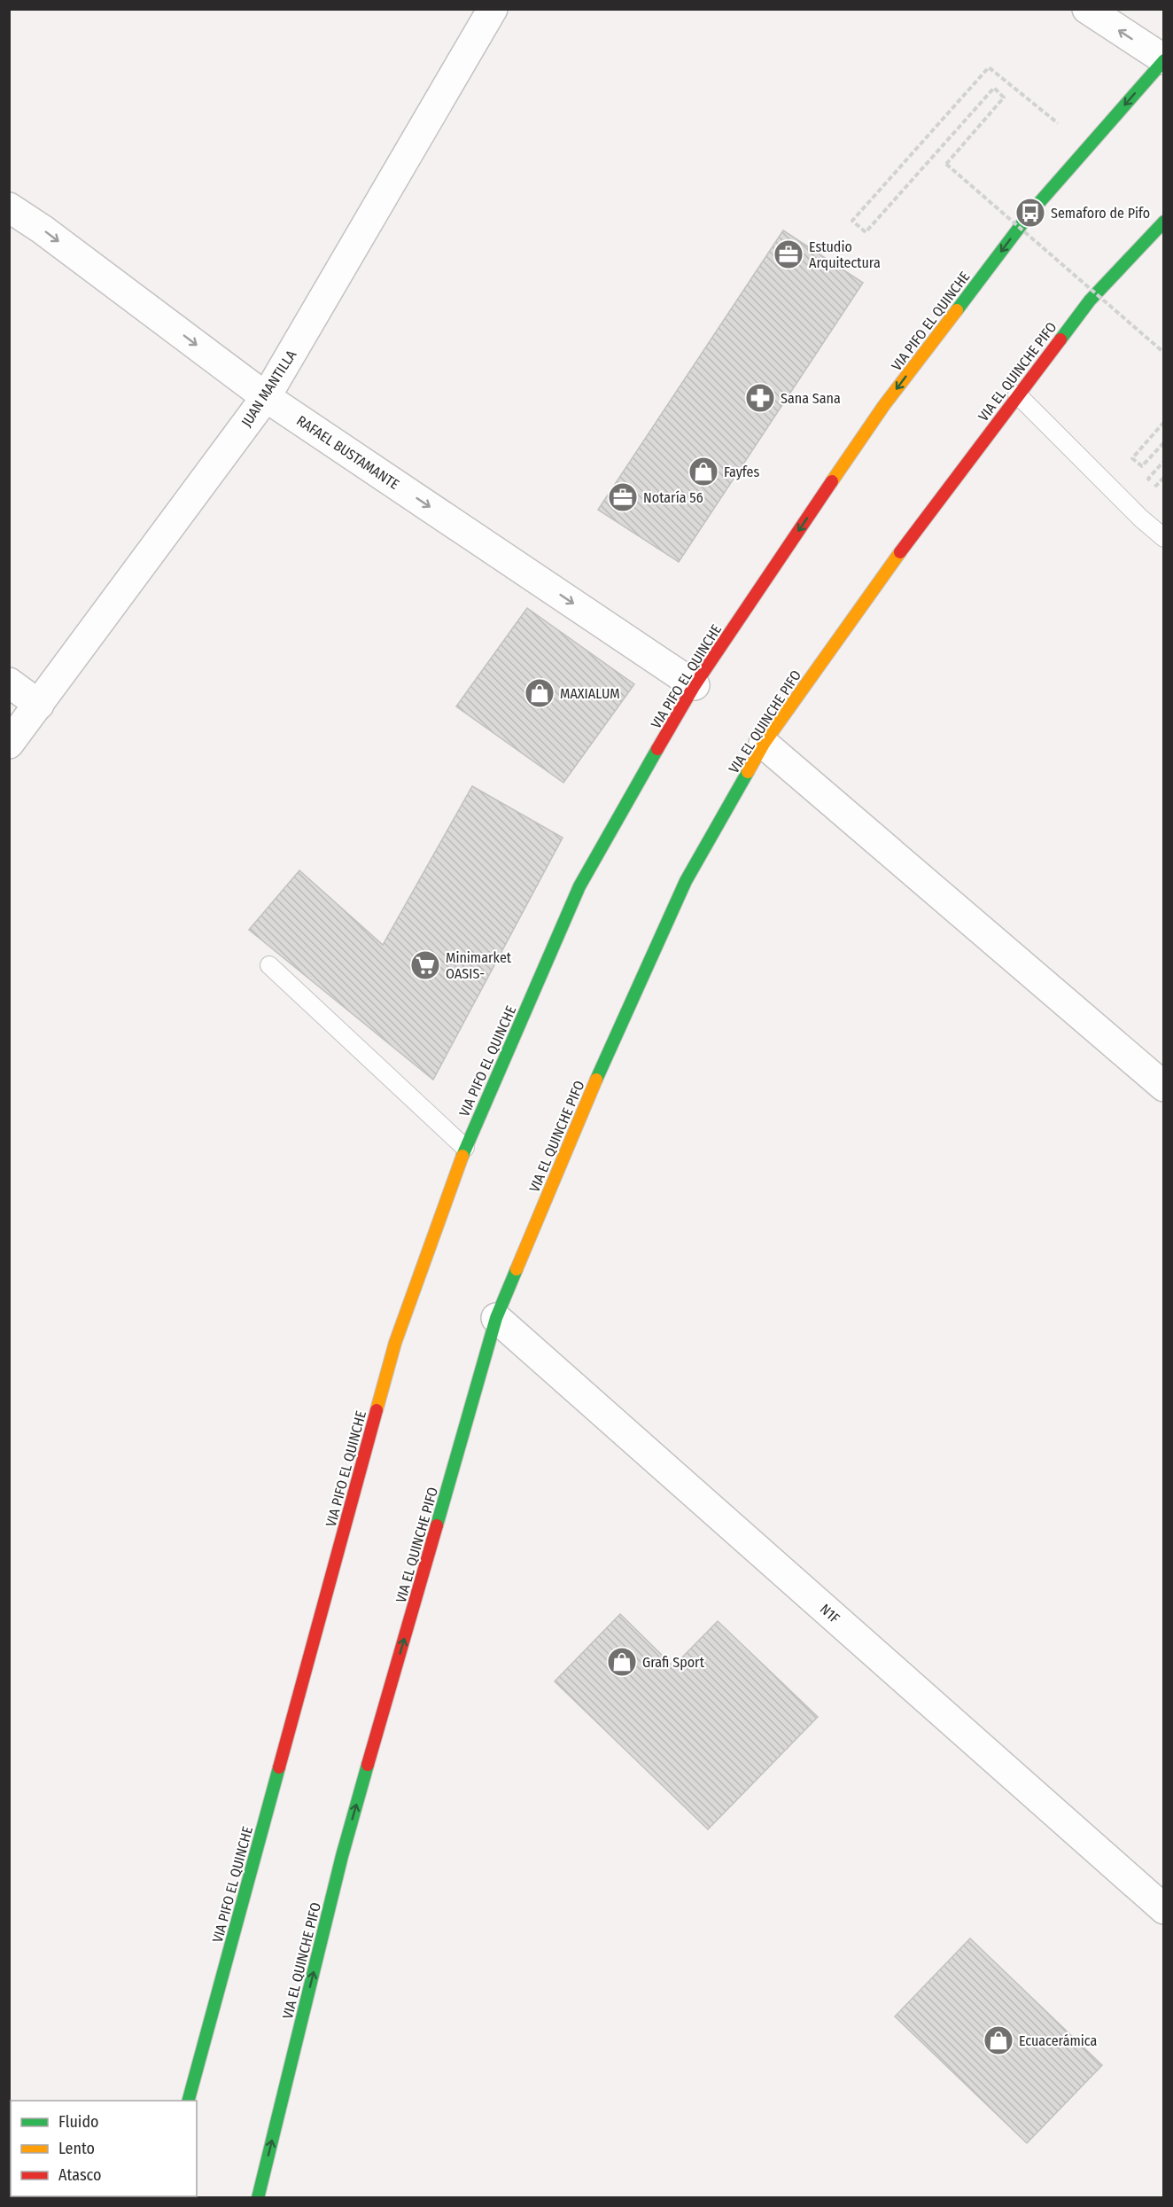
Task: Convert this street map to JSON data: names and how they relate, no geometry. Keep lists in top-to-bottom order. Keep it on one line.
{"streets":{"highway":["VIA PIFO EL QUINCHE","VIA EL QUINCHE PIFO"],"street":["JUAN MANTILLA","RAFAEL BUSTAMANTE","N1F"]},"crossings":[["VIA PIFO EL QUINCHE","RAFAEL BUSTAMANTE"],["VIA EL QUINCHE PIFO","N1F"],["JUAN MANTILLA","RAFAEL BUSTAMANTE"]],"one_way":["VIA EL QUINCHE PIFO","RAFAEL BUSTAMANTE"],"places":{"bus stop":["Semaforo de Pifo"],"office":["Estudio Arquitectura","Notaría 56"],"pharmacy":["Sana Sana"],"shop":["Fayfes","MAXIALUM","Grafi Sport","Ecuacerámica"],"supermarket":["Minimarket OASIS-"]},"legend":["Fluido","Lento","Atasco"]}
